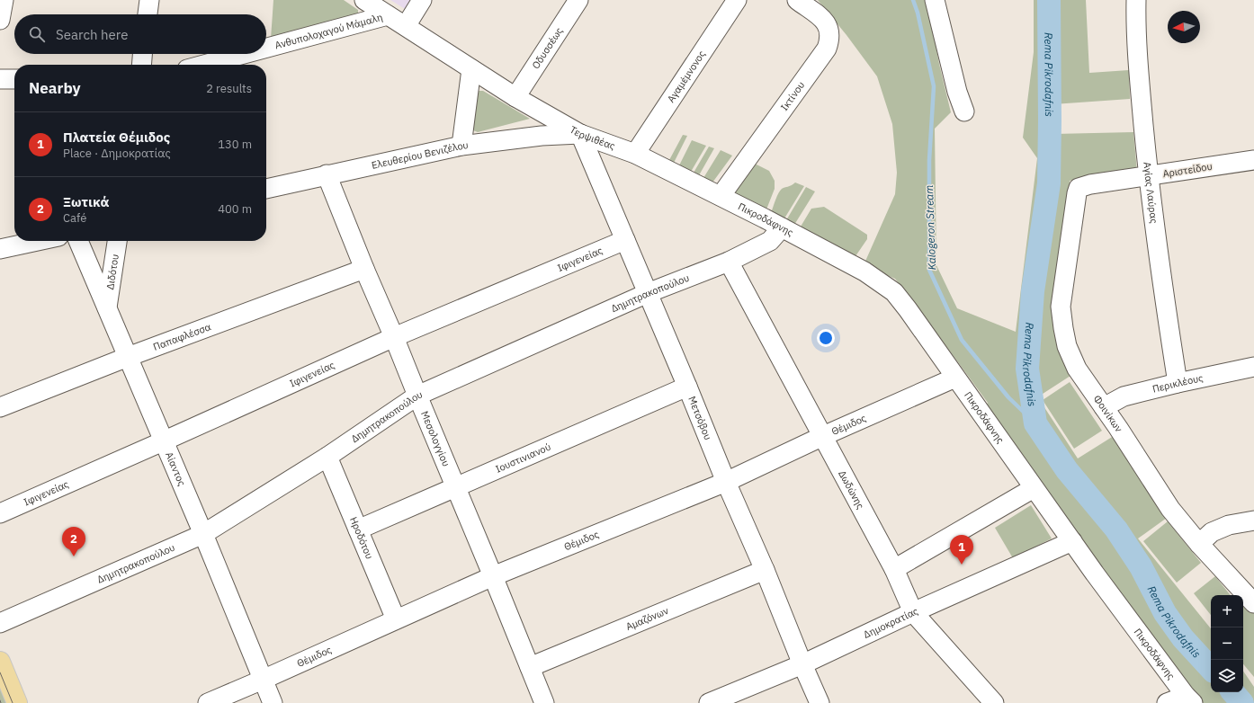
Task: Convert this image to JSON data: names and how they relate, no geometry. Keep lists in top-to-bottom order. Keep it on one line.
{"streets":{"street":["Ανθυπολοχαγού Μάμαλη","Οδυσσέως","Αγαμέμνονος","Ικτίνου","Τερψιθέας","Ελευθερίου Βενιζέλου","Αριστείδου","Αγίας Λαύρας","Πικροδάφνης","Ιφιγενείας","Διδότου","Δημητρακοπούλου","Παπαφλέσσα","Περικλέους","Φοινίκων","Μετσόβου","Θέμιδος","Μεσολογγίου","Ιουστινιανού","Αίαντος","Δωδώνης","Ηροδότου","Αμαζόνων","Δημοκρατίας"]},"crossings":[["Ανθυπολοχαγού Μάμαλη","Τερψιθέας"],["Οδυσσέως","Τερψιθέας"],["Αγαμέμνονος","Τερψιθέας"],["Ικτίνου","Τερψιθέας"],["Ικτίνου","Πικροδάφνης"],["Τερψιθέας","Ελευθερίου Βενιζέλου"],["Τερψιθέας","Πικροδάφνης"],["Τερψιθέας","Μετσόβου"],["Ελευθερίου Βενιζέλου","Μετσόβου"],["Ελευθερίου Βενιζέλου","Μεσολογγίου"],["Αριστείδου","Αγίας Λαύρας"],["Αριστείδου","Φοινίκων"],["Αγίας Λαύρας","Περικλέους"],["Πικροδάφνης","Δημητρακοπούλου"],["Πικροδάφνης","Θέμιδος"],["Πικροδάφνης","Δημοκρατίας"],["Ιφιγενείας","Μετσόβου"],["Ιφιγενείας","Μεσολογγίου"],["Ιφιγενείας","Αίαντος"],["Διδότου","Αίαντος"],["Δημητρακοπούλου","Μετσόβου"],["Δημητρακοπούλου","Μεσολογγίου"],["Δημητρακοπούλου","Αίαντος"],["Δημητρακοπούλου","Δωδώνης"],["Δημητρακοπούλου","Ηροδότου"],["Παπαφλέσσα","Μεσολογγίου"],["Παπαφλέσσα","Αίαντος"],["Περικλέους","Φοινίκων"],["Μετσόβου","Θέμιδος"],["Μετσόβου","Ιουστινιανού"],["Μετσόβου","Αμαζόνων"],["Μετσόβου","Δημοκρατίας"],["Θέμιδος","Μεσολογγίου"],["Θέμιδος","Αίαντος"],["Θέμιδος","Δωδώνης"],["Θέμιδος","Ηροδότου"],["Μεσολογγίου","Ιουστινιανού"],["Μεσολογγίου","Αμαζόνων"],["Ιουστινιανού","Ηροδότου"],["Δωδώνης","Δημοκρατίας"]],"water":["Rema Pikrodafnis","Kalogeron Stream"],"north":"left","page":{"search":"Search here","heading":["Nearby","2 results"],"list":[{"mark":"1","name":"Πλατεία Θέμιδος","note":"Place · Δημοκρατίας","value":"130 m"},{"mark":"2","name":"Ξωτικά","note":"Café","value":"400 m"}],"pins":["2","1"],"map_buttons":["+","−"]}}
